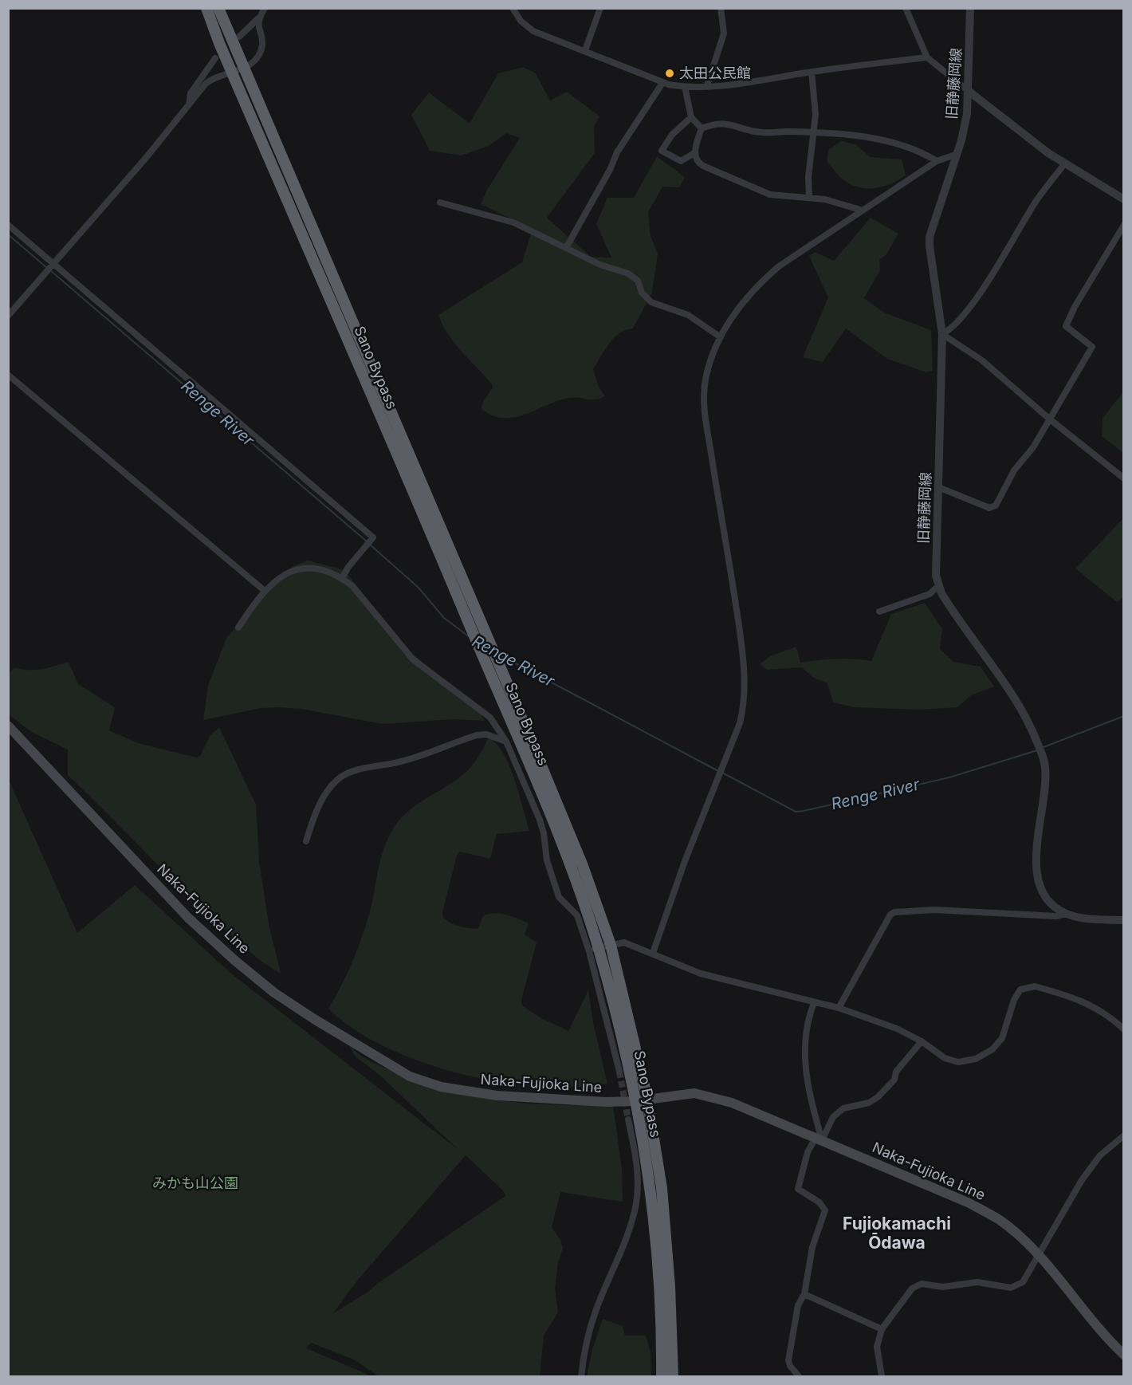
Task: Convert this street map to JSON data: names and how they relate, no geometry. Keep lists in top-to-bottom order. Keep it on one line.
{"streets":{"highway":["Sano Bypass"],"main road":["Naka-Fujioka Line"],"street":["旧静藤岡線"]},"crossings":[["Sano Bypass","Naka-Fujioka Line"]],"districts":["Fujiokamachi Ōdawa"],"water":["Renge River"],"parks":["みかも山公園"],"places":["太田公民館"]}
